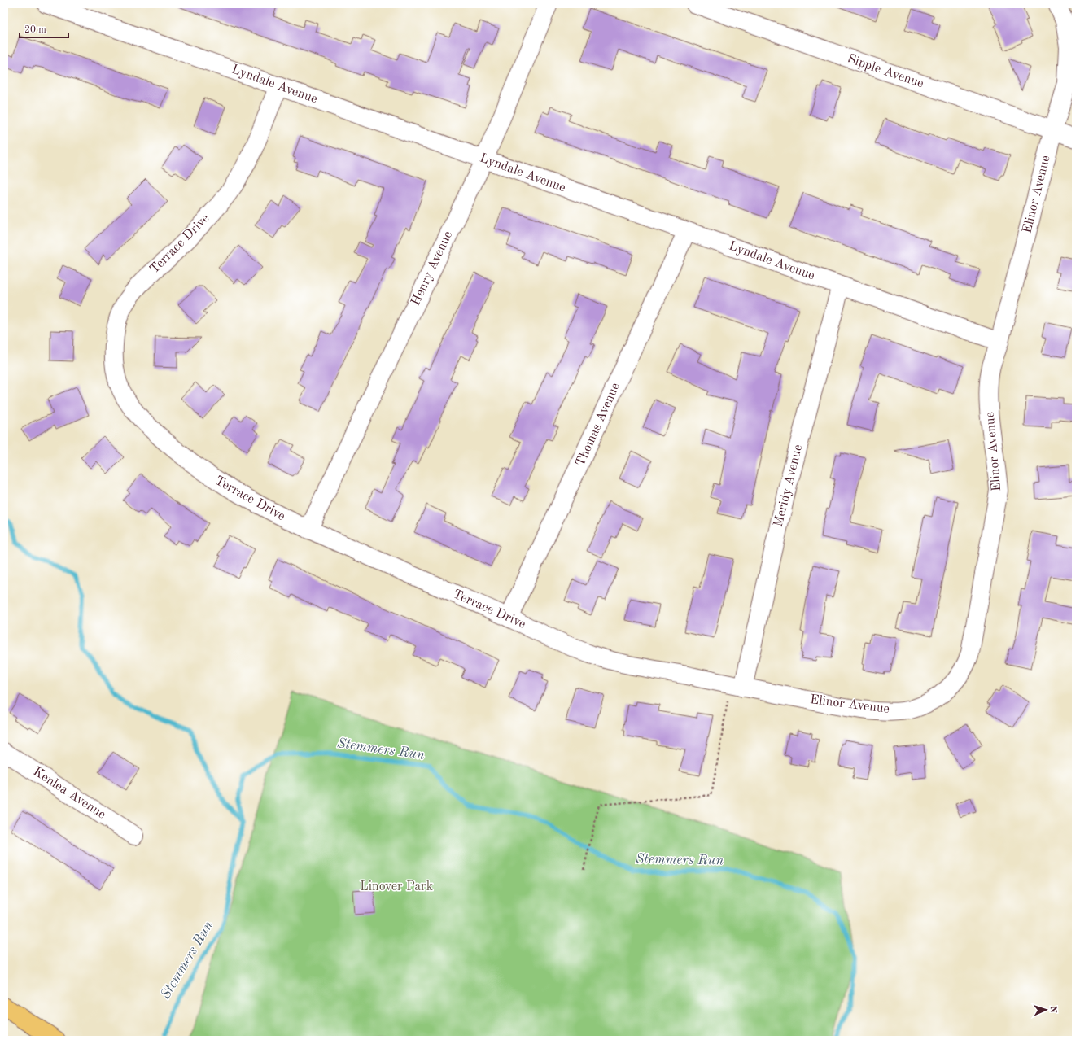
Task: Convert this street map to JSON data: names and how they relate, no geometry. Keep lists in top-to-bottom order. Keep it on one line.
{"streets":{"street":["Sipple Avenue","Lyndale Avenue","Elinor Avenue","Terrace Drive","Henry Avenue","Thomas Avenue","Meridy Avenue","Kenlea Avenue"]},"crossings":[["Sipple Avenue","Elinor Avenue"],["Lyndale Avenue","Elinor Avenue"],["Lyndale Avenue","Terrace Drive"],["Lyndale Avenue","Henry Avenue"],["Lyndale Avenue","Thomas Avenue"],["Lyndale Avenue","Meridy Avenue"],["Elinor Avenue","Terrace Drive"],["Elinor Avenue","Meridy Avenue"],["Terrace Drive","Henry Avenue"],["Terrace Drive","Thomas Avenue"],["Terrace Drive","Meridy Avenue"]],"water":["Stemmers Run"],"parks":["Linover Park"],"scale_bar":"20 m","north":"right"}
